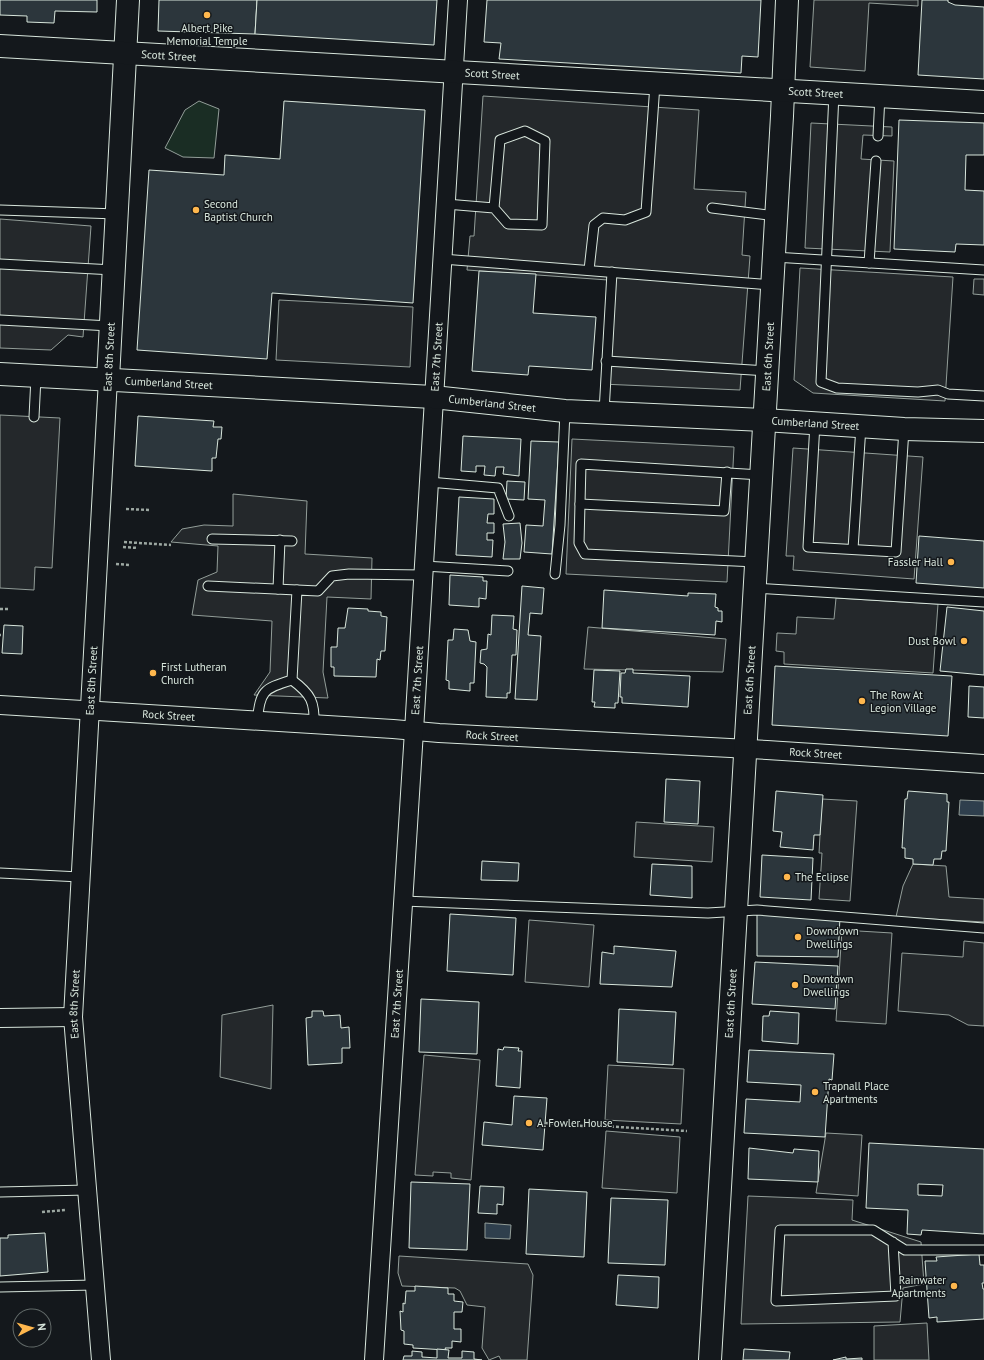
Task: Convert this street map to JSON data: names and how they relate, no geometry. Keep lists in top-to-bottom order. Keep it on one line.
{"streets":{"main road":["Scott Street","East 8th Street","East 6th Street","Cumberland Street"],"street":["East 7th Street","Rock Street"]},"crossings":[["Scott Street","East 8th Street"],["Scott Street","East 7th Street"],["Scott Street","East 6th Street"],["East 8th Street","Cumberland Street"],["East 8th Street","Rock Street"],["East 7th Street","Cumberland Street"],["East 7th Street","Rock Street"],["East 6th Street","Cumberland Street"],["East 6th Street","Rock Street"]],"places":["Albert Pike Memorial Temple","Second Baptist Church","Fassler Hall","Dust Bowl","First Lutheran Church","The Row At Legion Village","The Eclipse","Downdown Dwellings","Downtown Dwellings","Trapnall Place Apartments","A. Fowler House","Rainwater Apartments"],"north":"right"}
